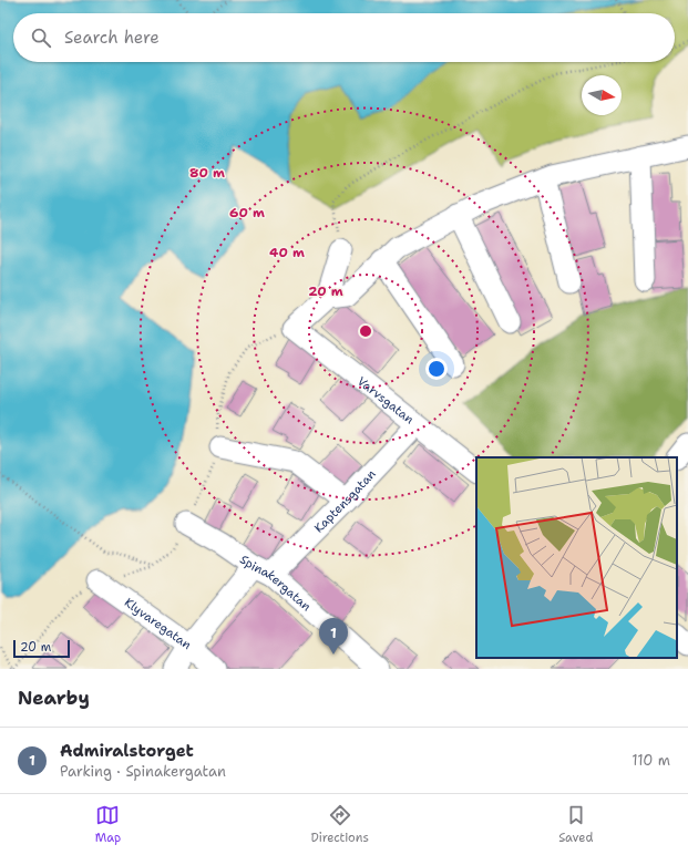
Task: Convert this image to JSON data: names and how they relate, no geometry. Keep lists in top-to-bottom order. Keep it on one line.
{"streets":{"street":["Varvsgatan","Kaptensgatan","Spinakergatan","Klyvaregatan"]},"crossings":[["Varvsgatan","Kaptensgatan"],["Kaptensgatan","Spinakergatan"],["Kaptensgatan","Klyvaregatan"]],"scale_bar":"20 m","north":"right","page":{"search":"Search here","pins":"1","scale":"20 m","heading":"Nearby","list":[{"mark":"1","name":"Admiralstorget","note":"Parking · Spinakergatan","value":"110 m"}],"nav":["Map","Directions","Saved"]},"rings":["80 m","60 m","40 m","20 m"]}
